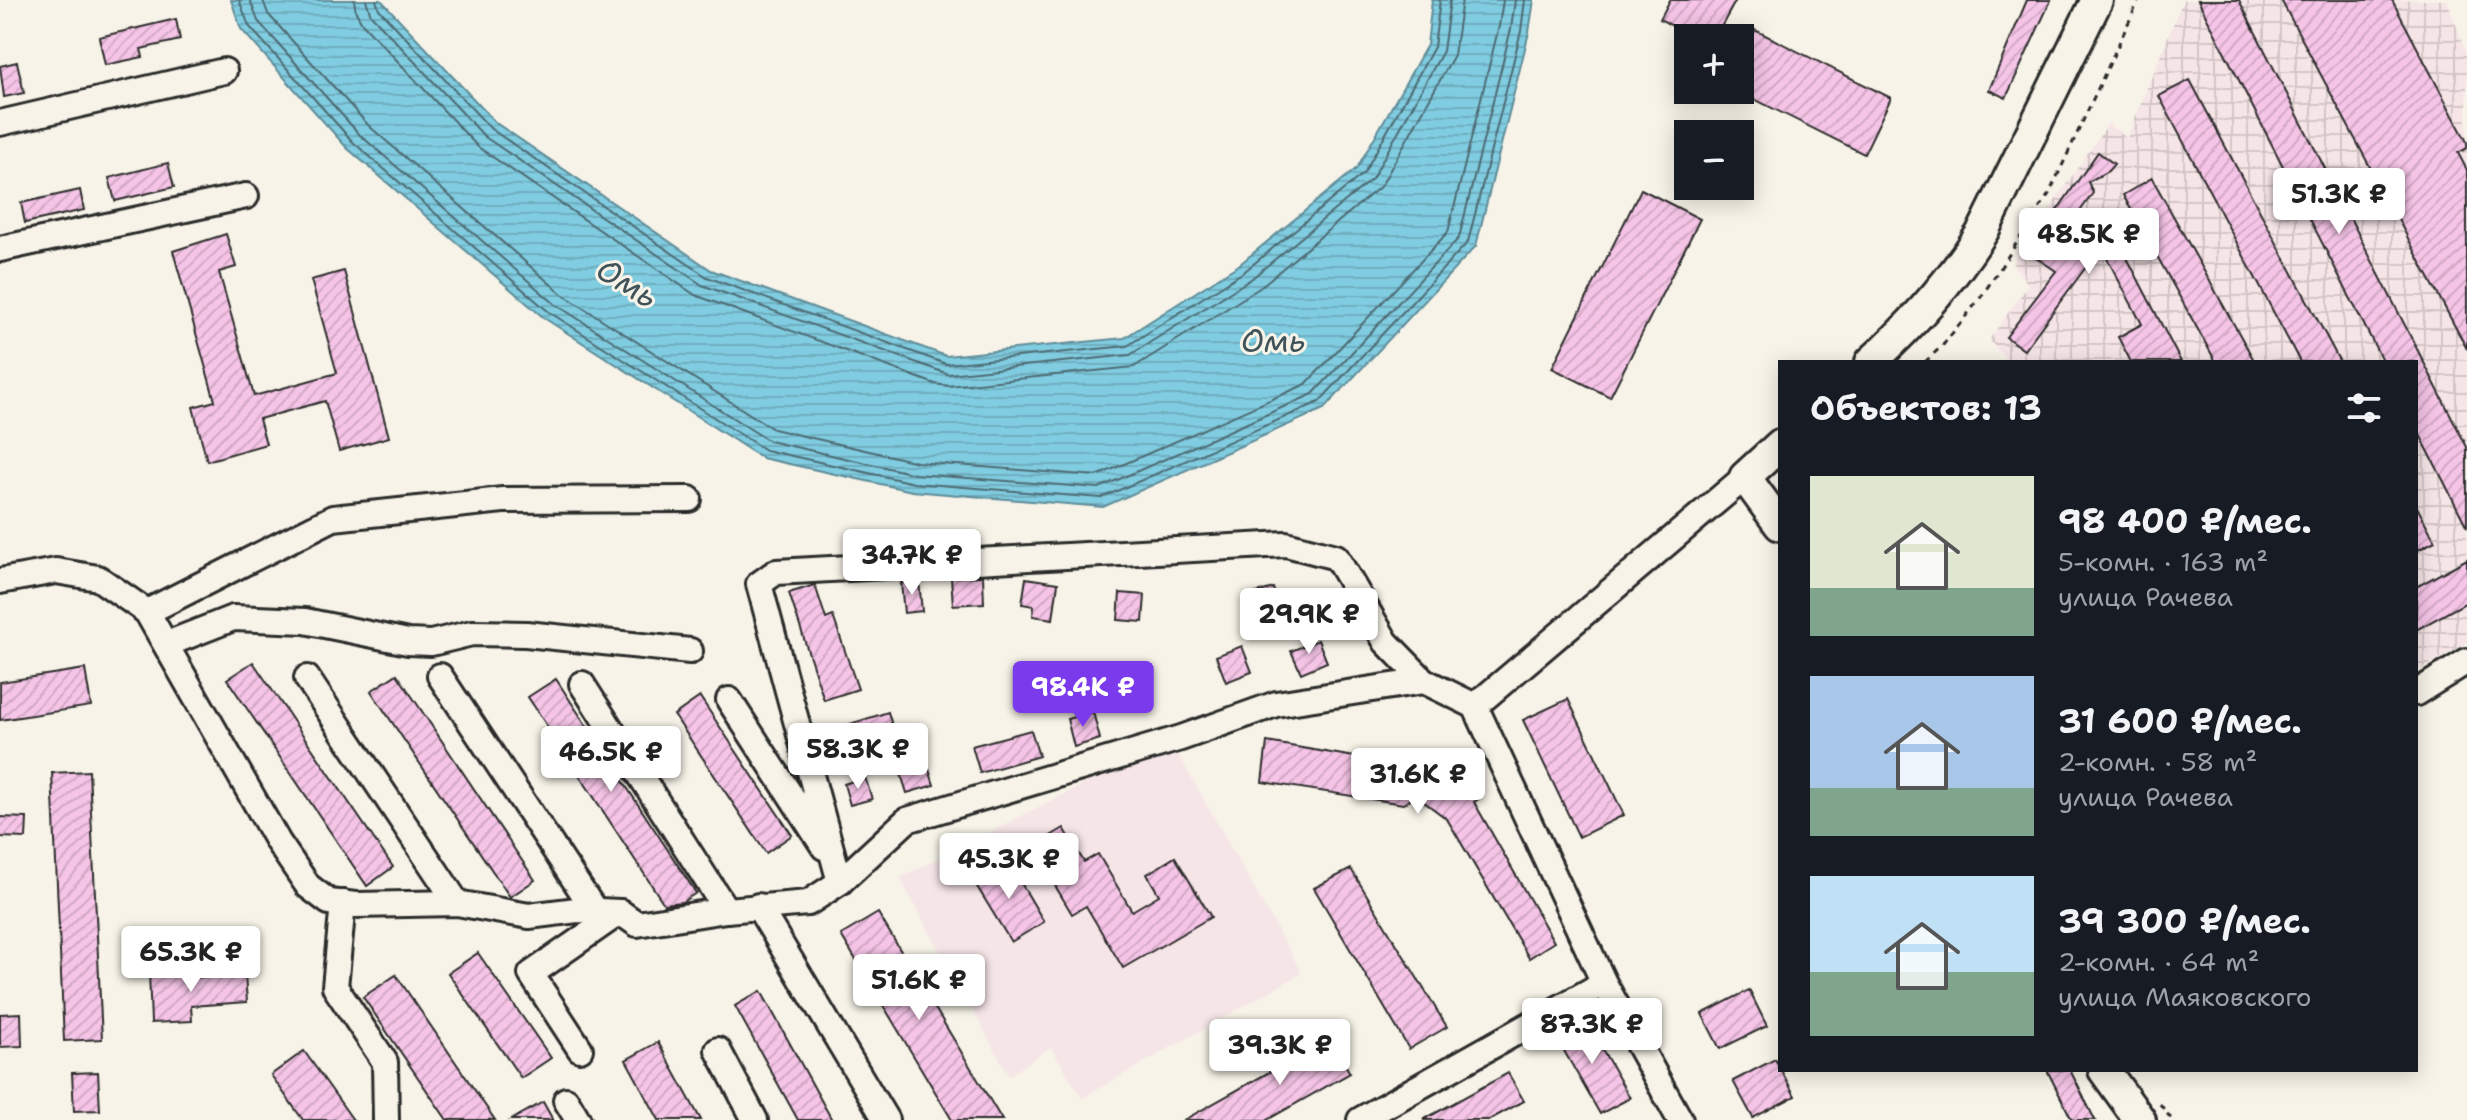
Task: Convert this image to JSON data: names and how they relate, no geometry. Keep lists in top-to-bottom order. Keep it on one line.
{"water":["Омь"],"page":{"map_buttons":["+","−"],"price":["51.3K ₽","48.5K ₽","34.7K ₽","29.9K ₽","98.4K ₽","58.3K ₽","46.5K ₽","31.6K ₽","45.3K ₽","65.3K ₽","51.6K ₽","87.3K ₽","39.3K ₽"],"heading":"Объектов: 13","list":[{"name":"98 400 ₽/мес.","note":"5-комн. · 163 m² · улица Рачева"},{"name":"31 600 ₽/мес.","note":"2-комн. · 58 m² · улица Рачева"},{"name":"39 300 ₽/мес.","note":"2-комн. · 64 m² · улица Маяковского"}]}}
